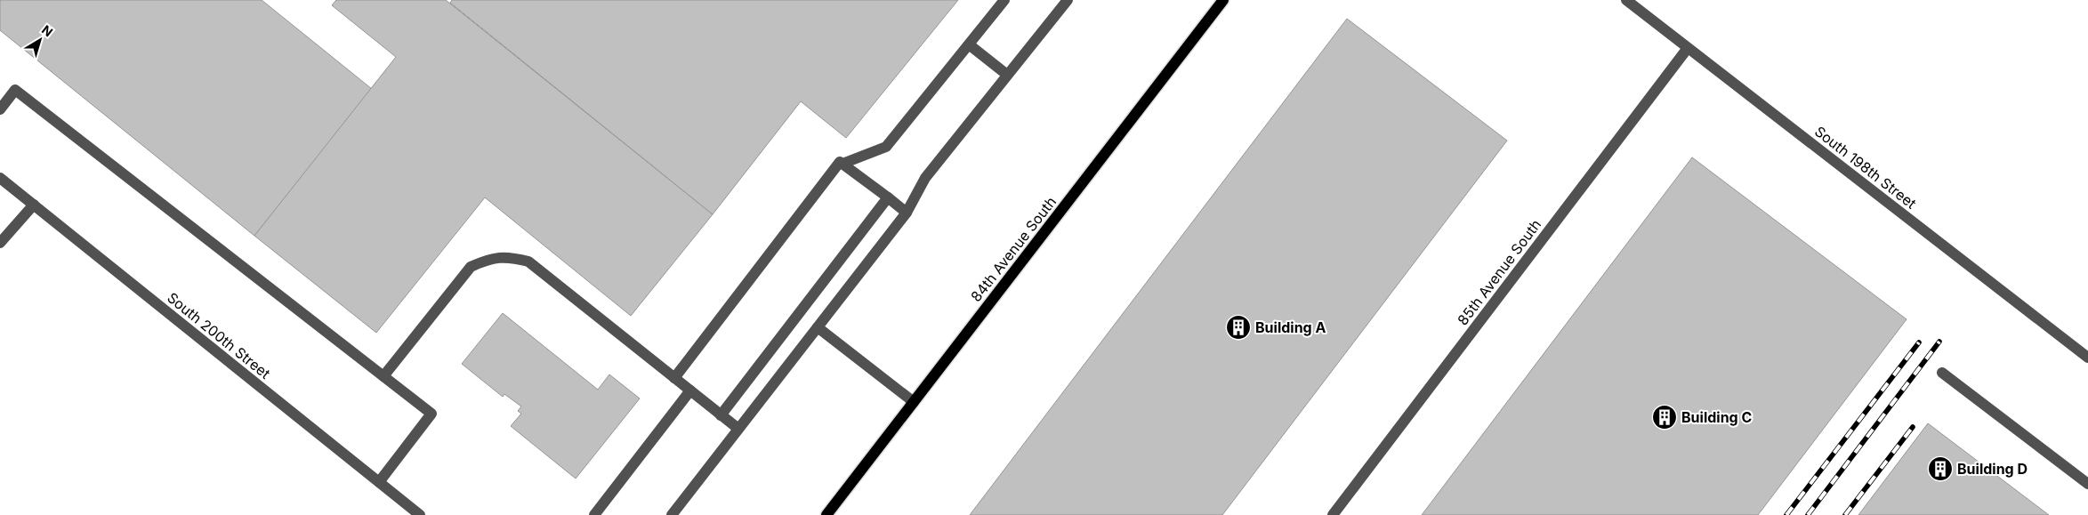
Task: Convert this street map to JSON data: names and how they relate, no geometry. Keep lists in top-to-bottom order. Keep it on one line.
{"streets":{"main road":["84th Avenue South"],"street":["South 198th Street","85th Avenue South","South 200th Street"]},"crossings":[["South 198th Street","85th Avenue South"]],"places":{"building":["Building A","Building C","Building D"]},"north":"top right"}
